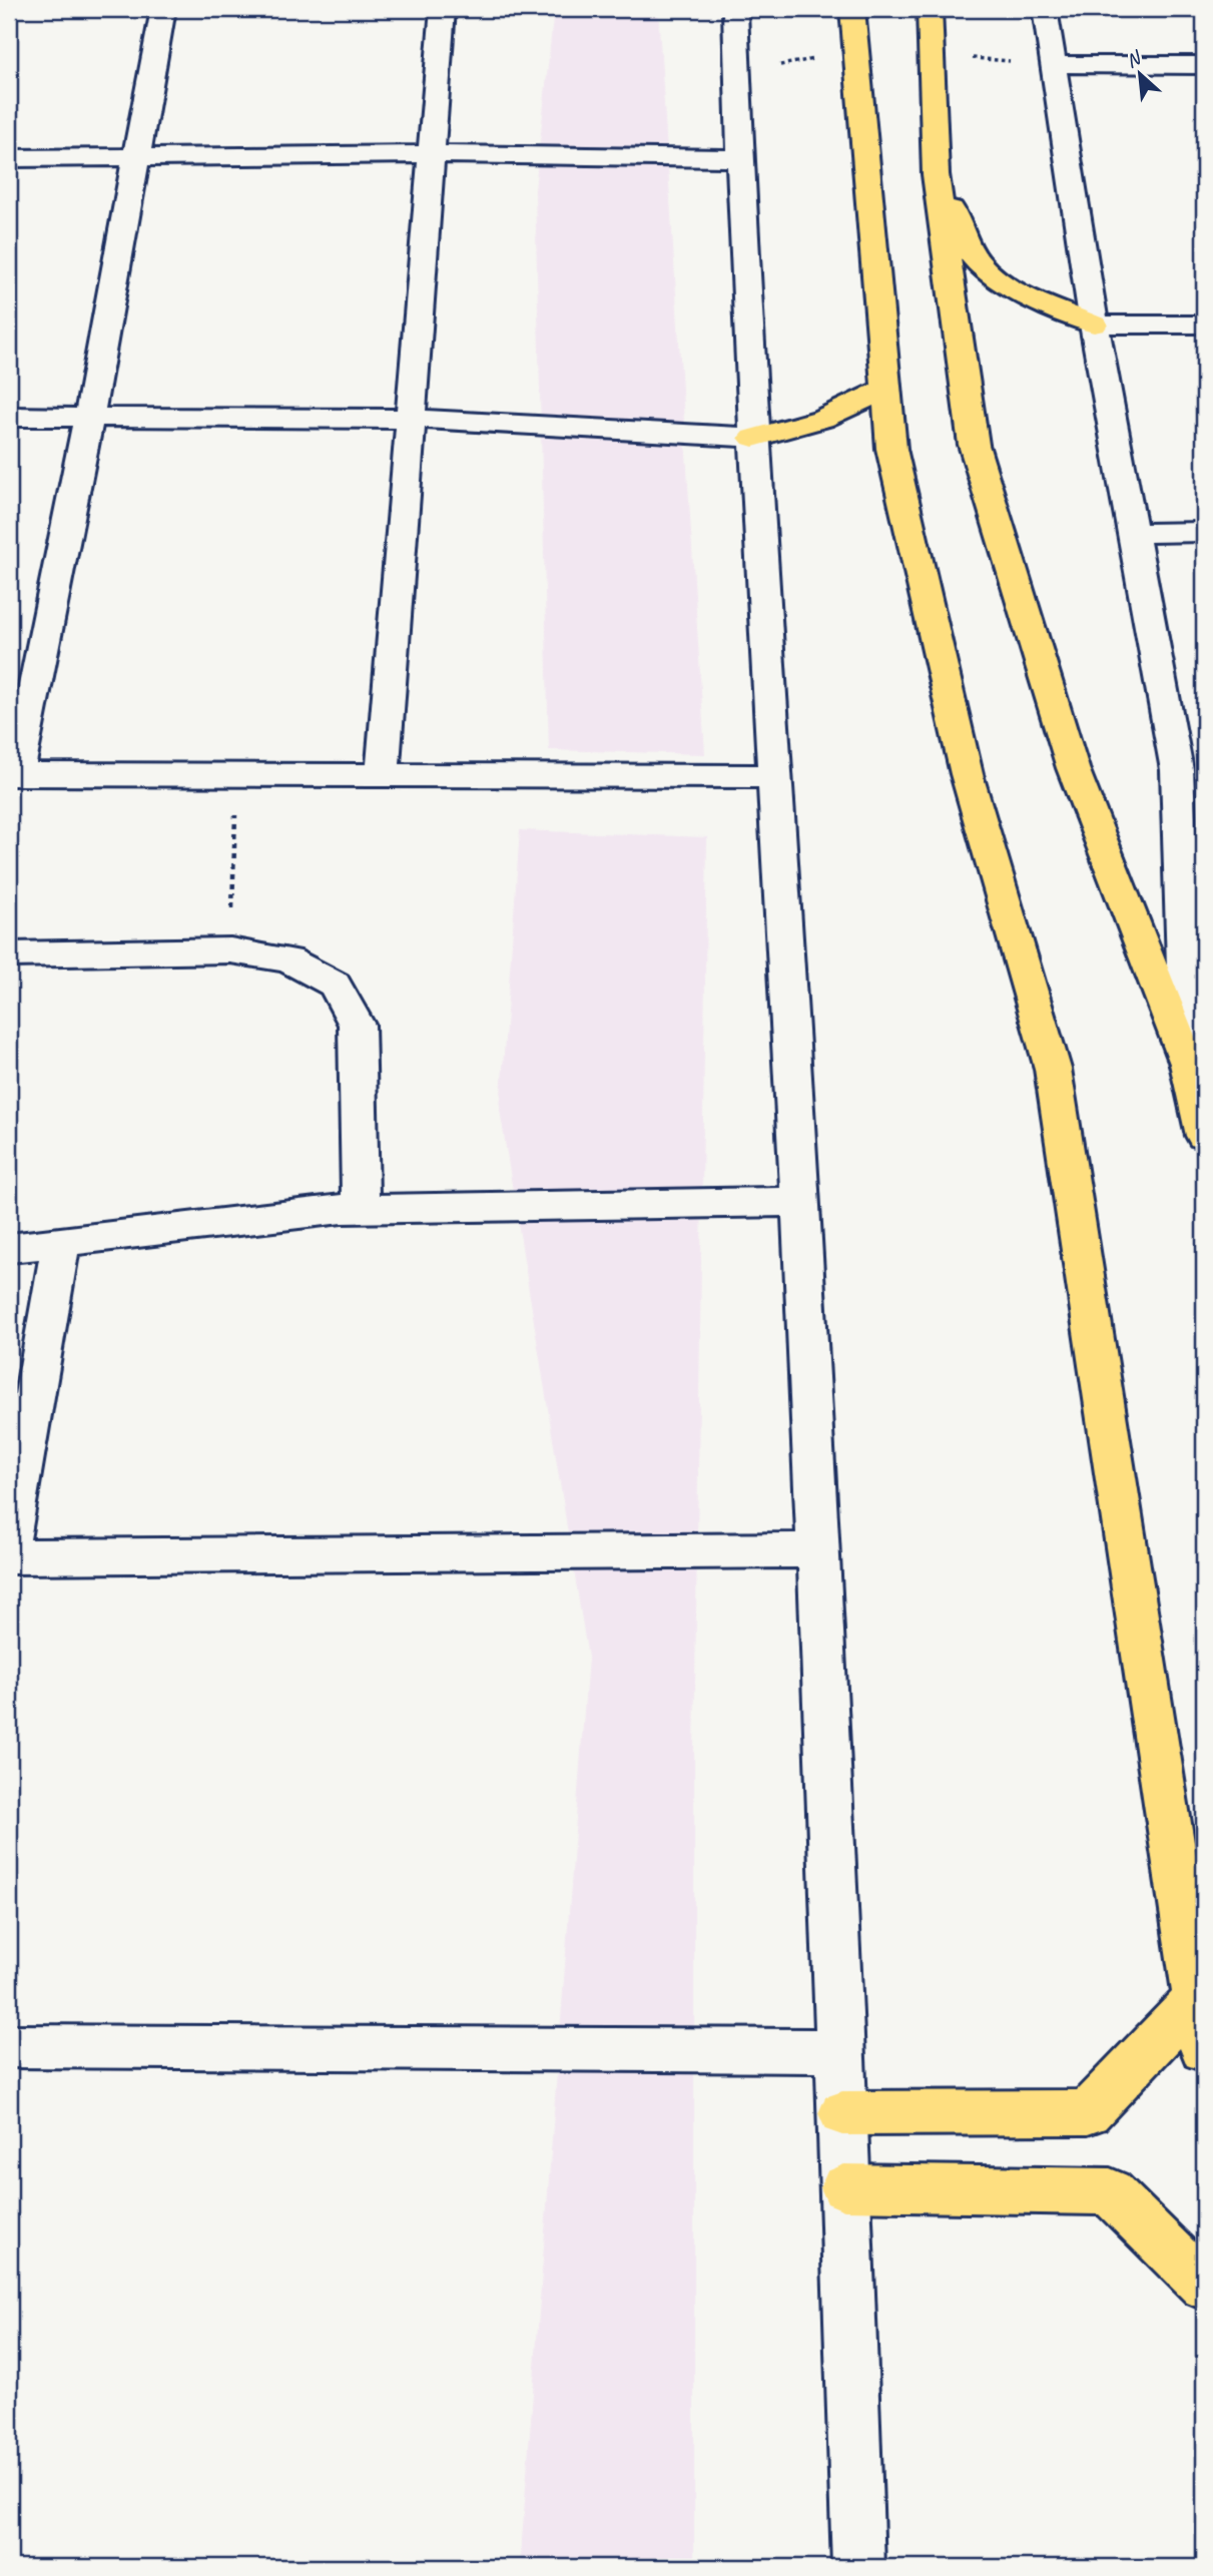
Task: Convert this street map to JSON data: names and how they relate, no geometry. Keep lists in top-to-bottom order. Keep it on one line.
{"north":"top left"}
